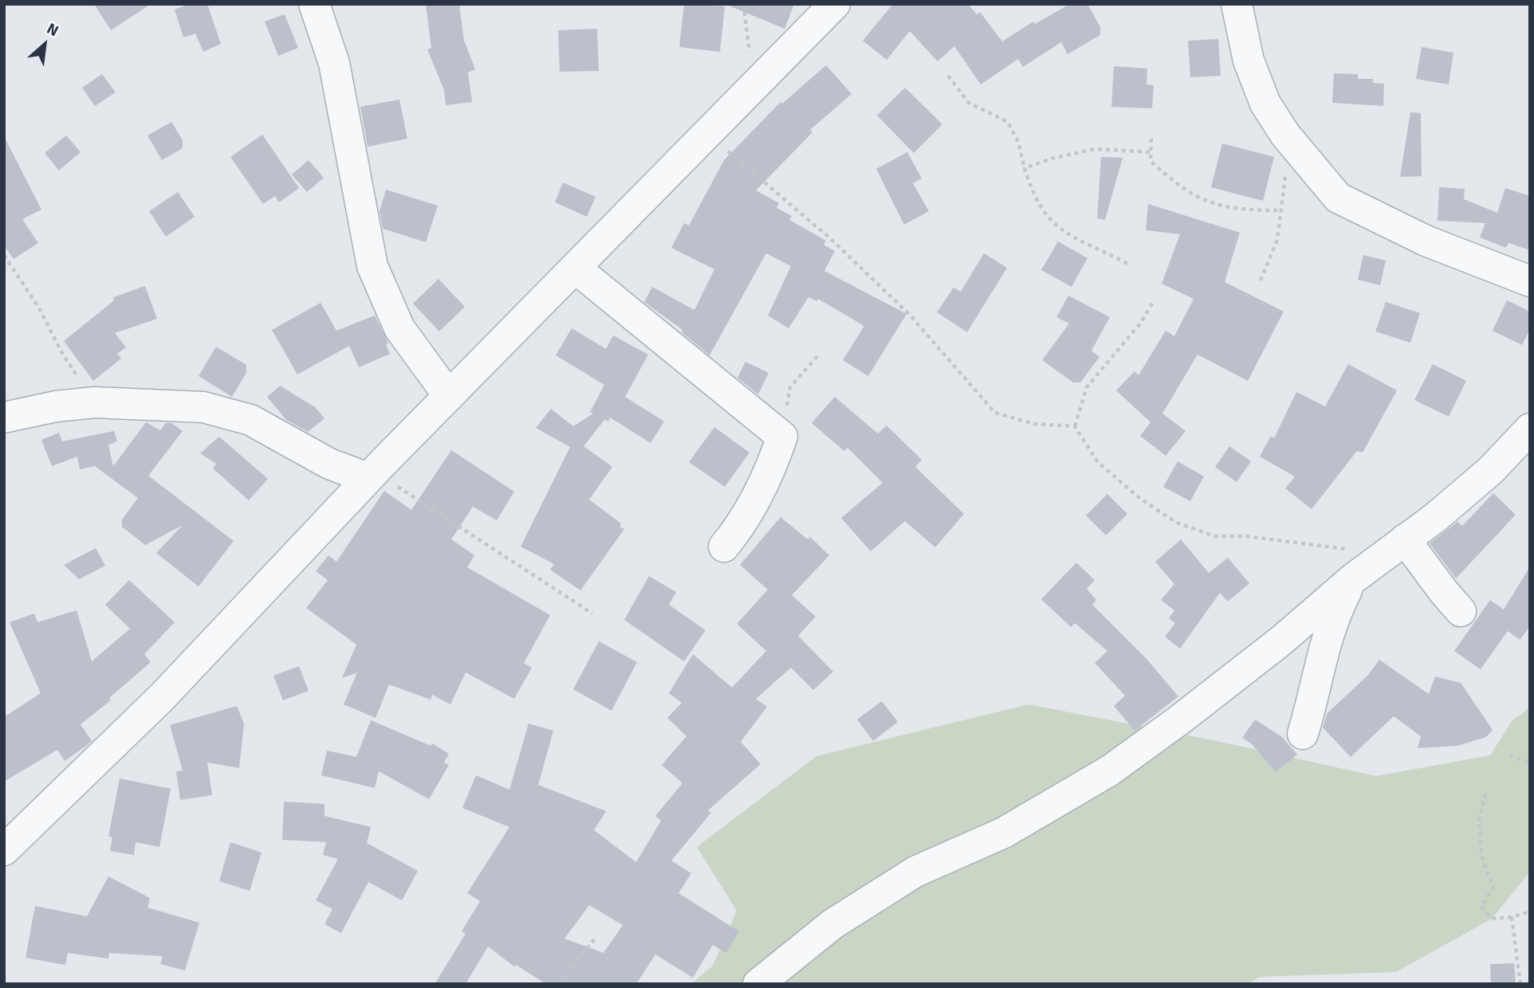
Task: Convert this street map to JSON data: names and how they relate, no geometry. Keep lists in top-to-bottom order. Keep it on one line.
{"north":"top right"}
